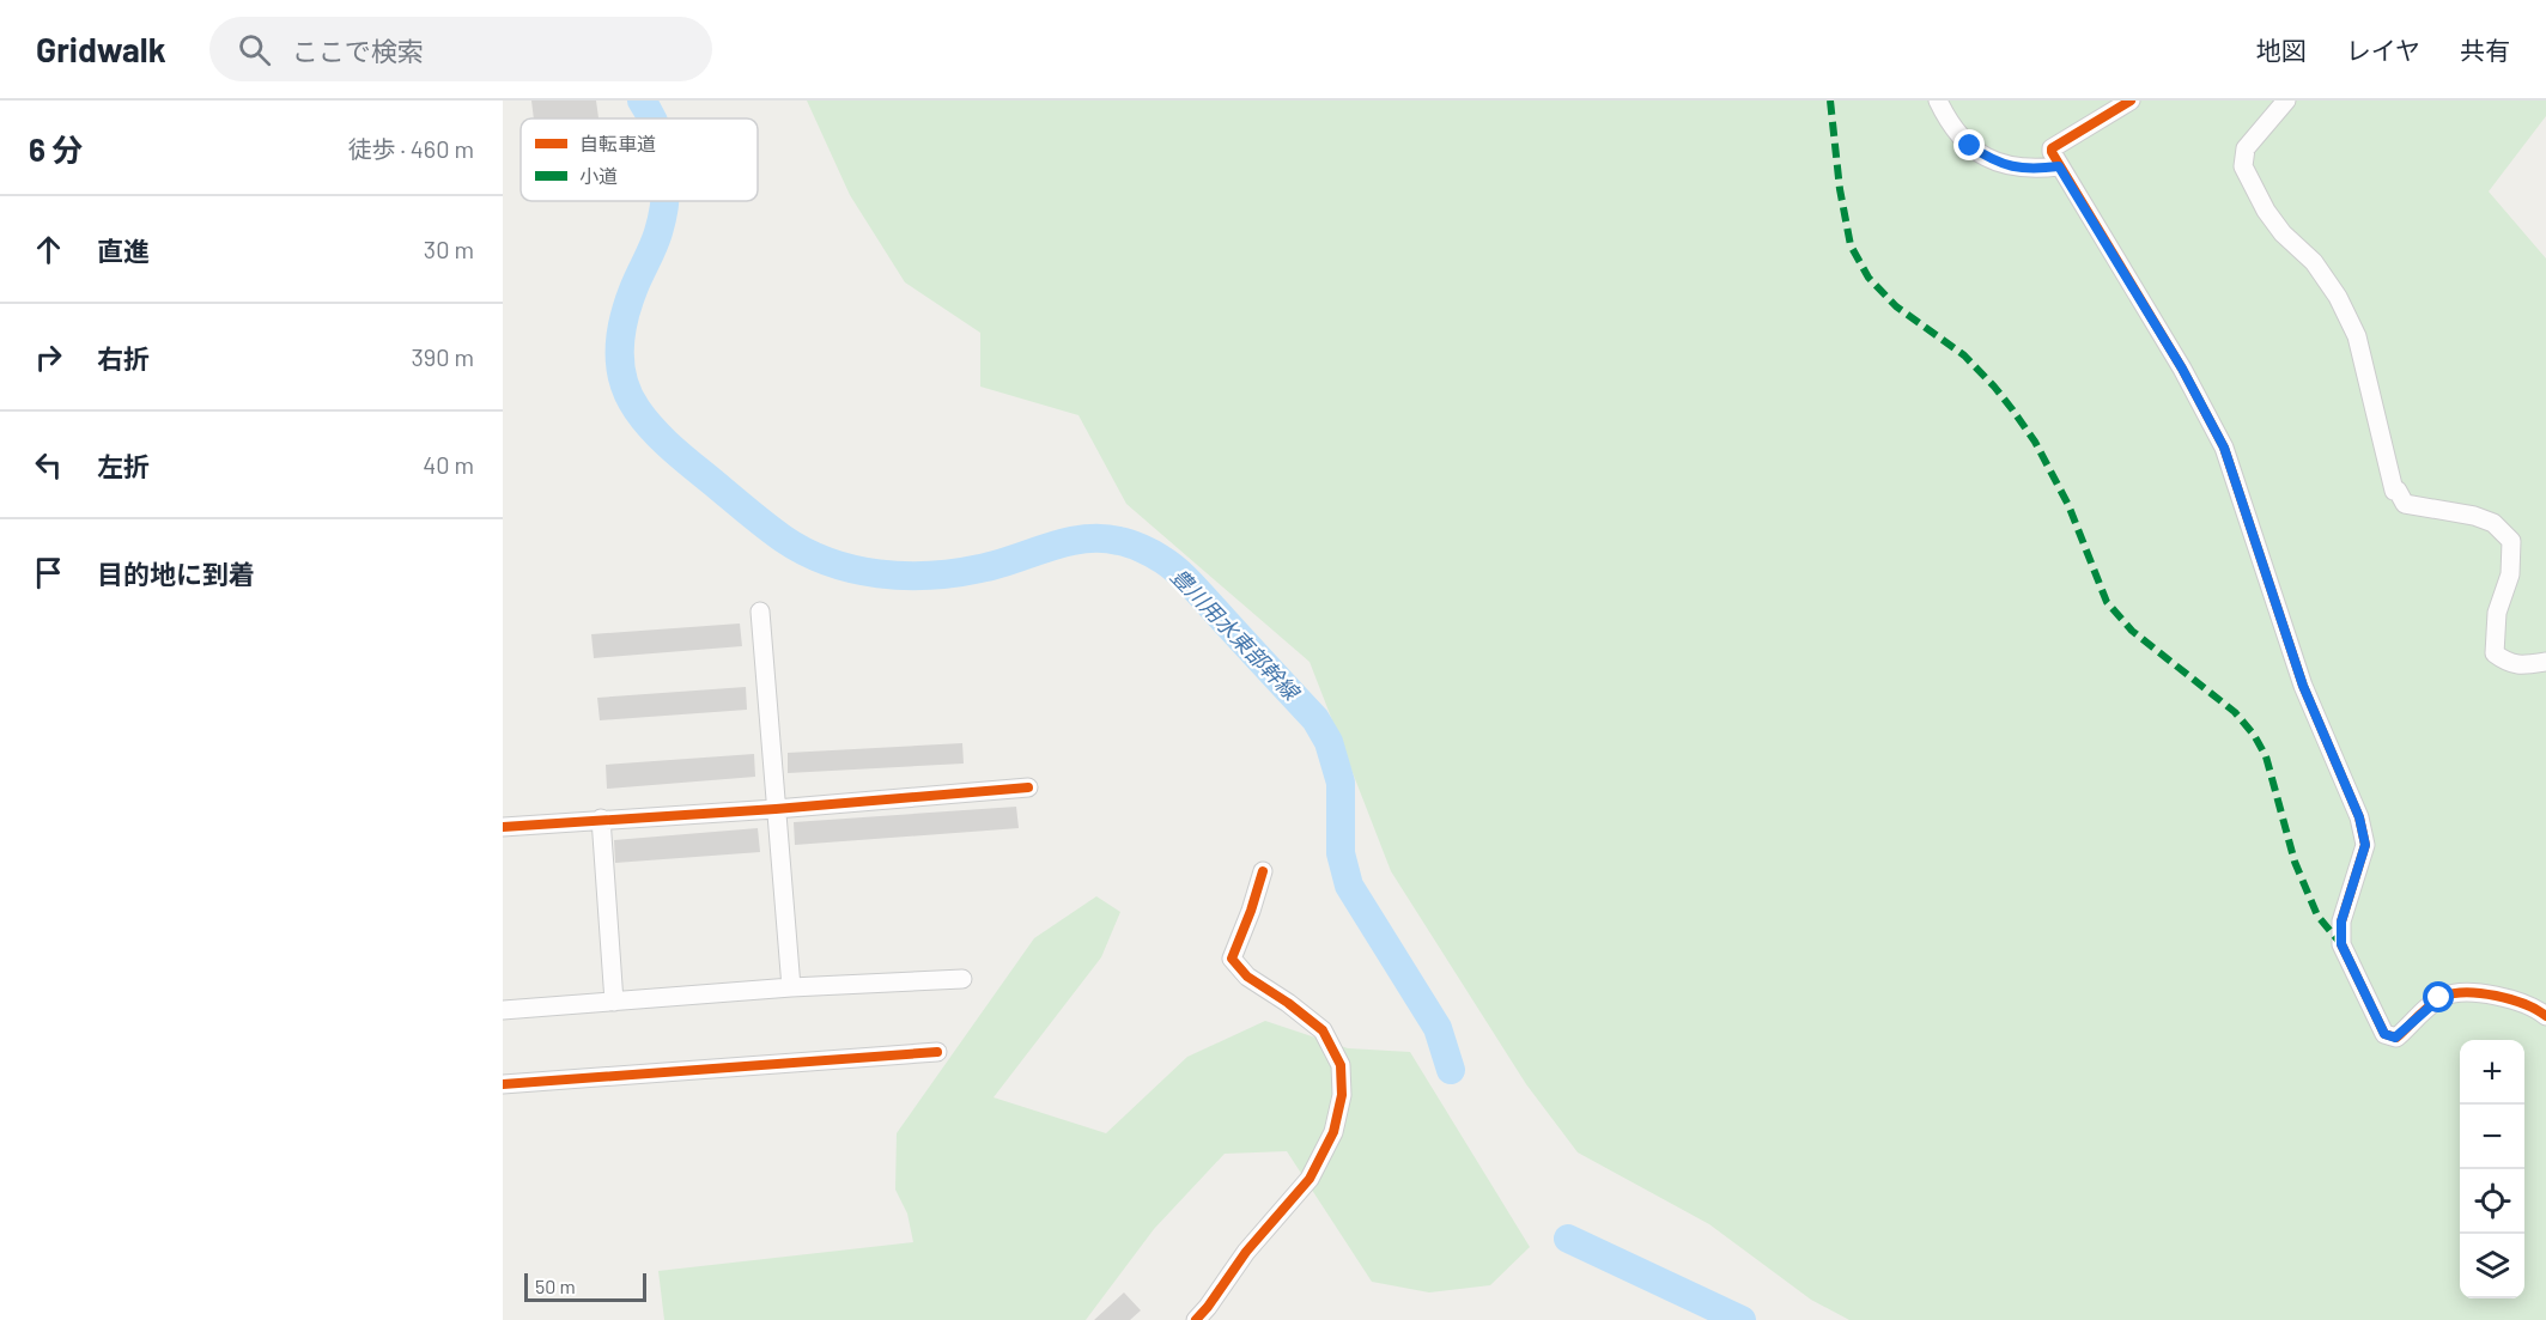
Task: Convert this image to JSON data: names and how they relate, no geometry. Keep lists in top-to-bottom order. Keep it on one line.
{"water":["豊川用水東部幹線"],"legend":["自転車道","小道"],"scale_bar":"50 m","page":{"header":"Gridwalk","search":"ここで検索","nav":["地図","レイヤ","共有"],"heading":["6 分","徒歩 · 460 m"],"list":[["直進","30 m"],["右折","390 m"],["左折","40 m"],"目的地に到着"],"map_buttons":["+","−"],"scale":"50 m"}}
